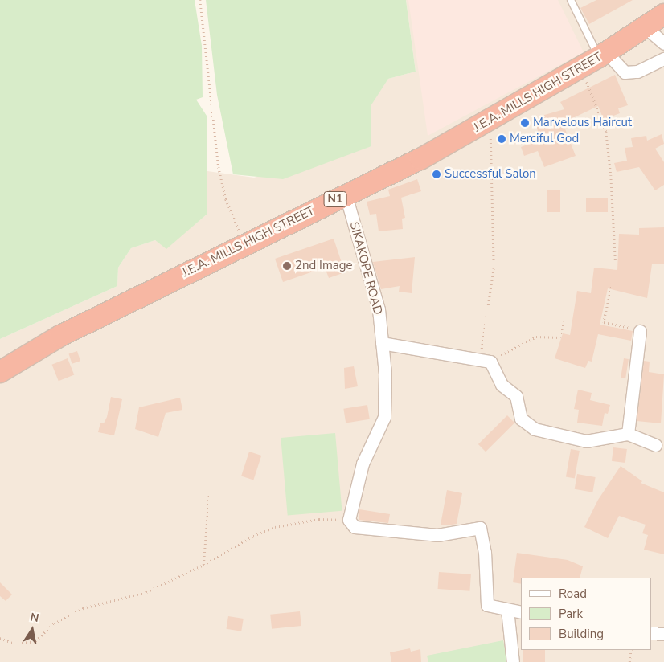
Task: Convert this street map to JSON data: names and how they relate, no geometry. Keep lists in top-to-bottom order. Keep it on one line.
{"streets":{"highway":["J.E.A. MILLS HIGH STREET","N1"],"street":["SIKAKOPE ROAD"]},"crossings":[["J.E.A. MILLS HIGH STREET","SIKAKOPE ROAD"]],"places":["Marvelous Haircut","Merciful God","Successful Salon","2nd Image"],"legend":["Road","Park","Building"],"north":"top"}
